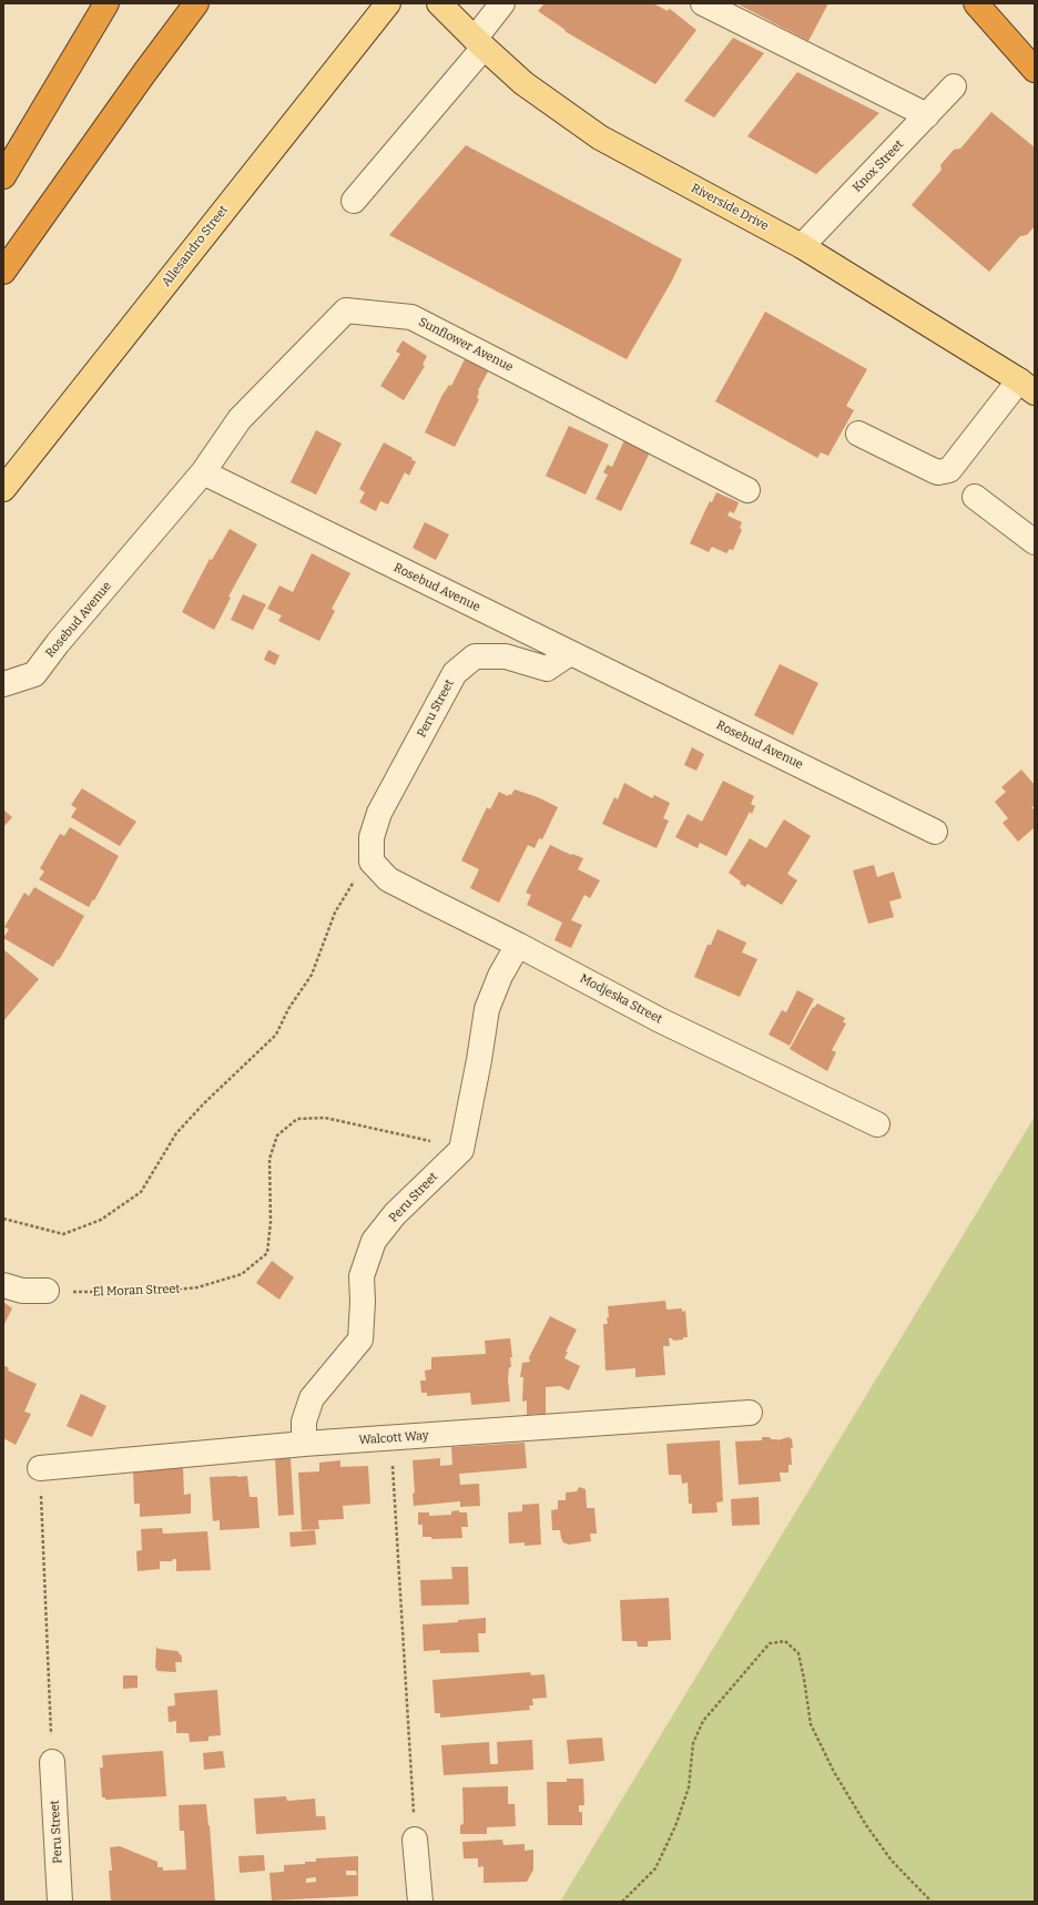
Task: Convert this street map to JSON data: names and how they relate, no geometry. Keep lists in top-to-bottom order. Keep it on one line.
{"streets":{"main road":["Riverside Drive","Allesandro Street"],"street":["Knox Street","Sunflower Avenue","Rosebud Avenue","Peru Street","Modjeska Street","Walcott Way"],"path":["El Moran Street"]},"crossings":[["Knox Street","Riverside Drive"],["Sunflower Avenue","Rosebud Avenue"],["Rosebud Avenue","Peru Street"],["Peru Street","Modjeska Street"],["Peru Street","El Moran Street"],["Peru Street","Walcott Way"]]}
